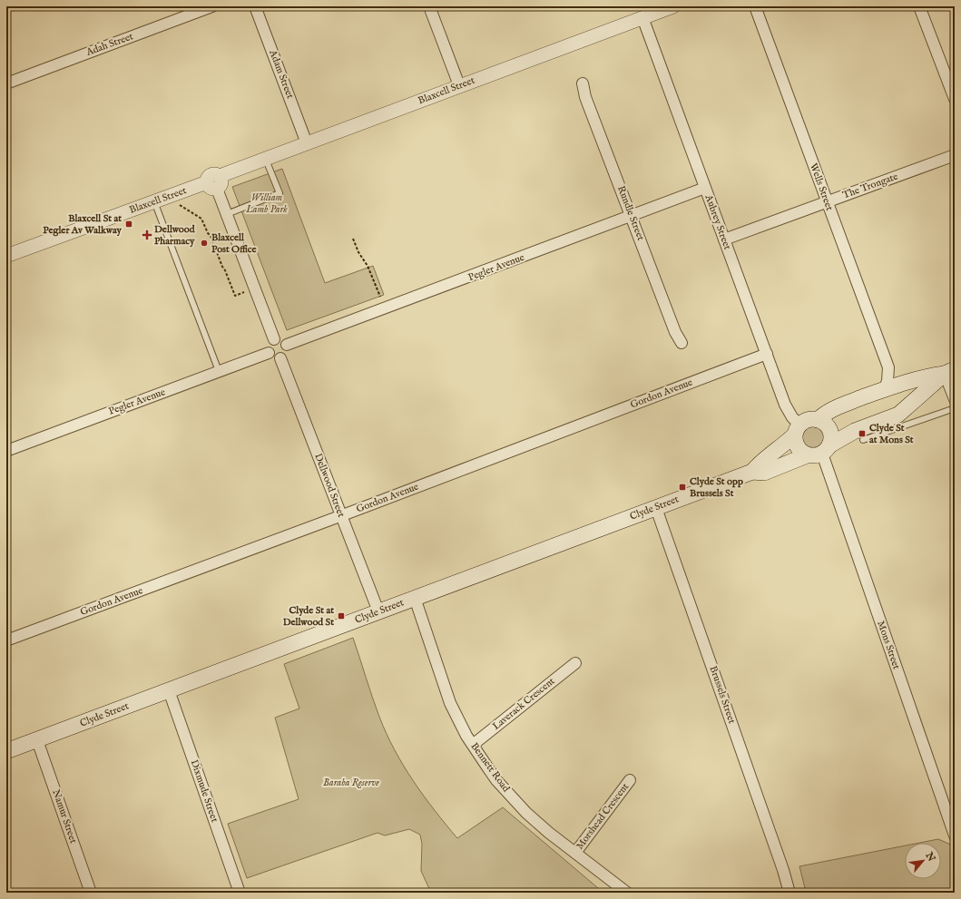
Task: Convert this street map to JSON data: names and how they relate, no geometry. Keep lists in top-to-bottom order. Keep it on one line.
{"streets":{"main road":["Clyde Street"],"street":["Adah Street","Adam Street","Blaxcell Street","The Trongate","Wells Street","Rundle Street","Aubrey Street","Pegler Avenue","Gordon Avenue","Dellwood Street","Mons Street","Brussels Street","Laverack Crescent","Bennett Road","Dixmude Street","Namur Street","Morshead Crescent"]},"crossings":[["Adam Street","Blaxcell Street"],["Blaxcell Street","Aubrey Street"],["The Trongate","Wells Street"],["The Trongate","Aubrey Street"],["Rundle Street","Pegler Avenue"],["Aubrey Street","Pegler Avenue"],["Aubrey Street","Gordon Avenue"],["Aubrey Street","Clyde Street"],["Aubrey Street","Mons Street"],["Pegler Avenue","Dellwood Street"],["Gordon Avenue","Dellwood Street"],["Dellwood Street","Clyde Street"],["Clyde Street","Mons Street"],["Clyde Street","Brussels Street"],["Clyde Street","Bennett Road"],["Clyde Street","Dixmude Street"],["Clyde Street","Namur Street"],["Laverack Crescent","Bennett Road"],["Bennett Road","Morshead Crescent"]],"parks":["William Lamb Park","Baraba Reserve"],"places":{"transit":["Blaxcell St at Pegler Av Walkway","Clyde St at Mons St","Clyde St opp Brussels St","Clyde St at Dellwood St"],"health":["Dellwood Pharmacy"],"other":["Blaxcell Post Office"]},"north":"top right"}
